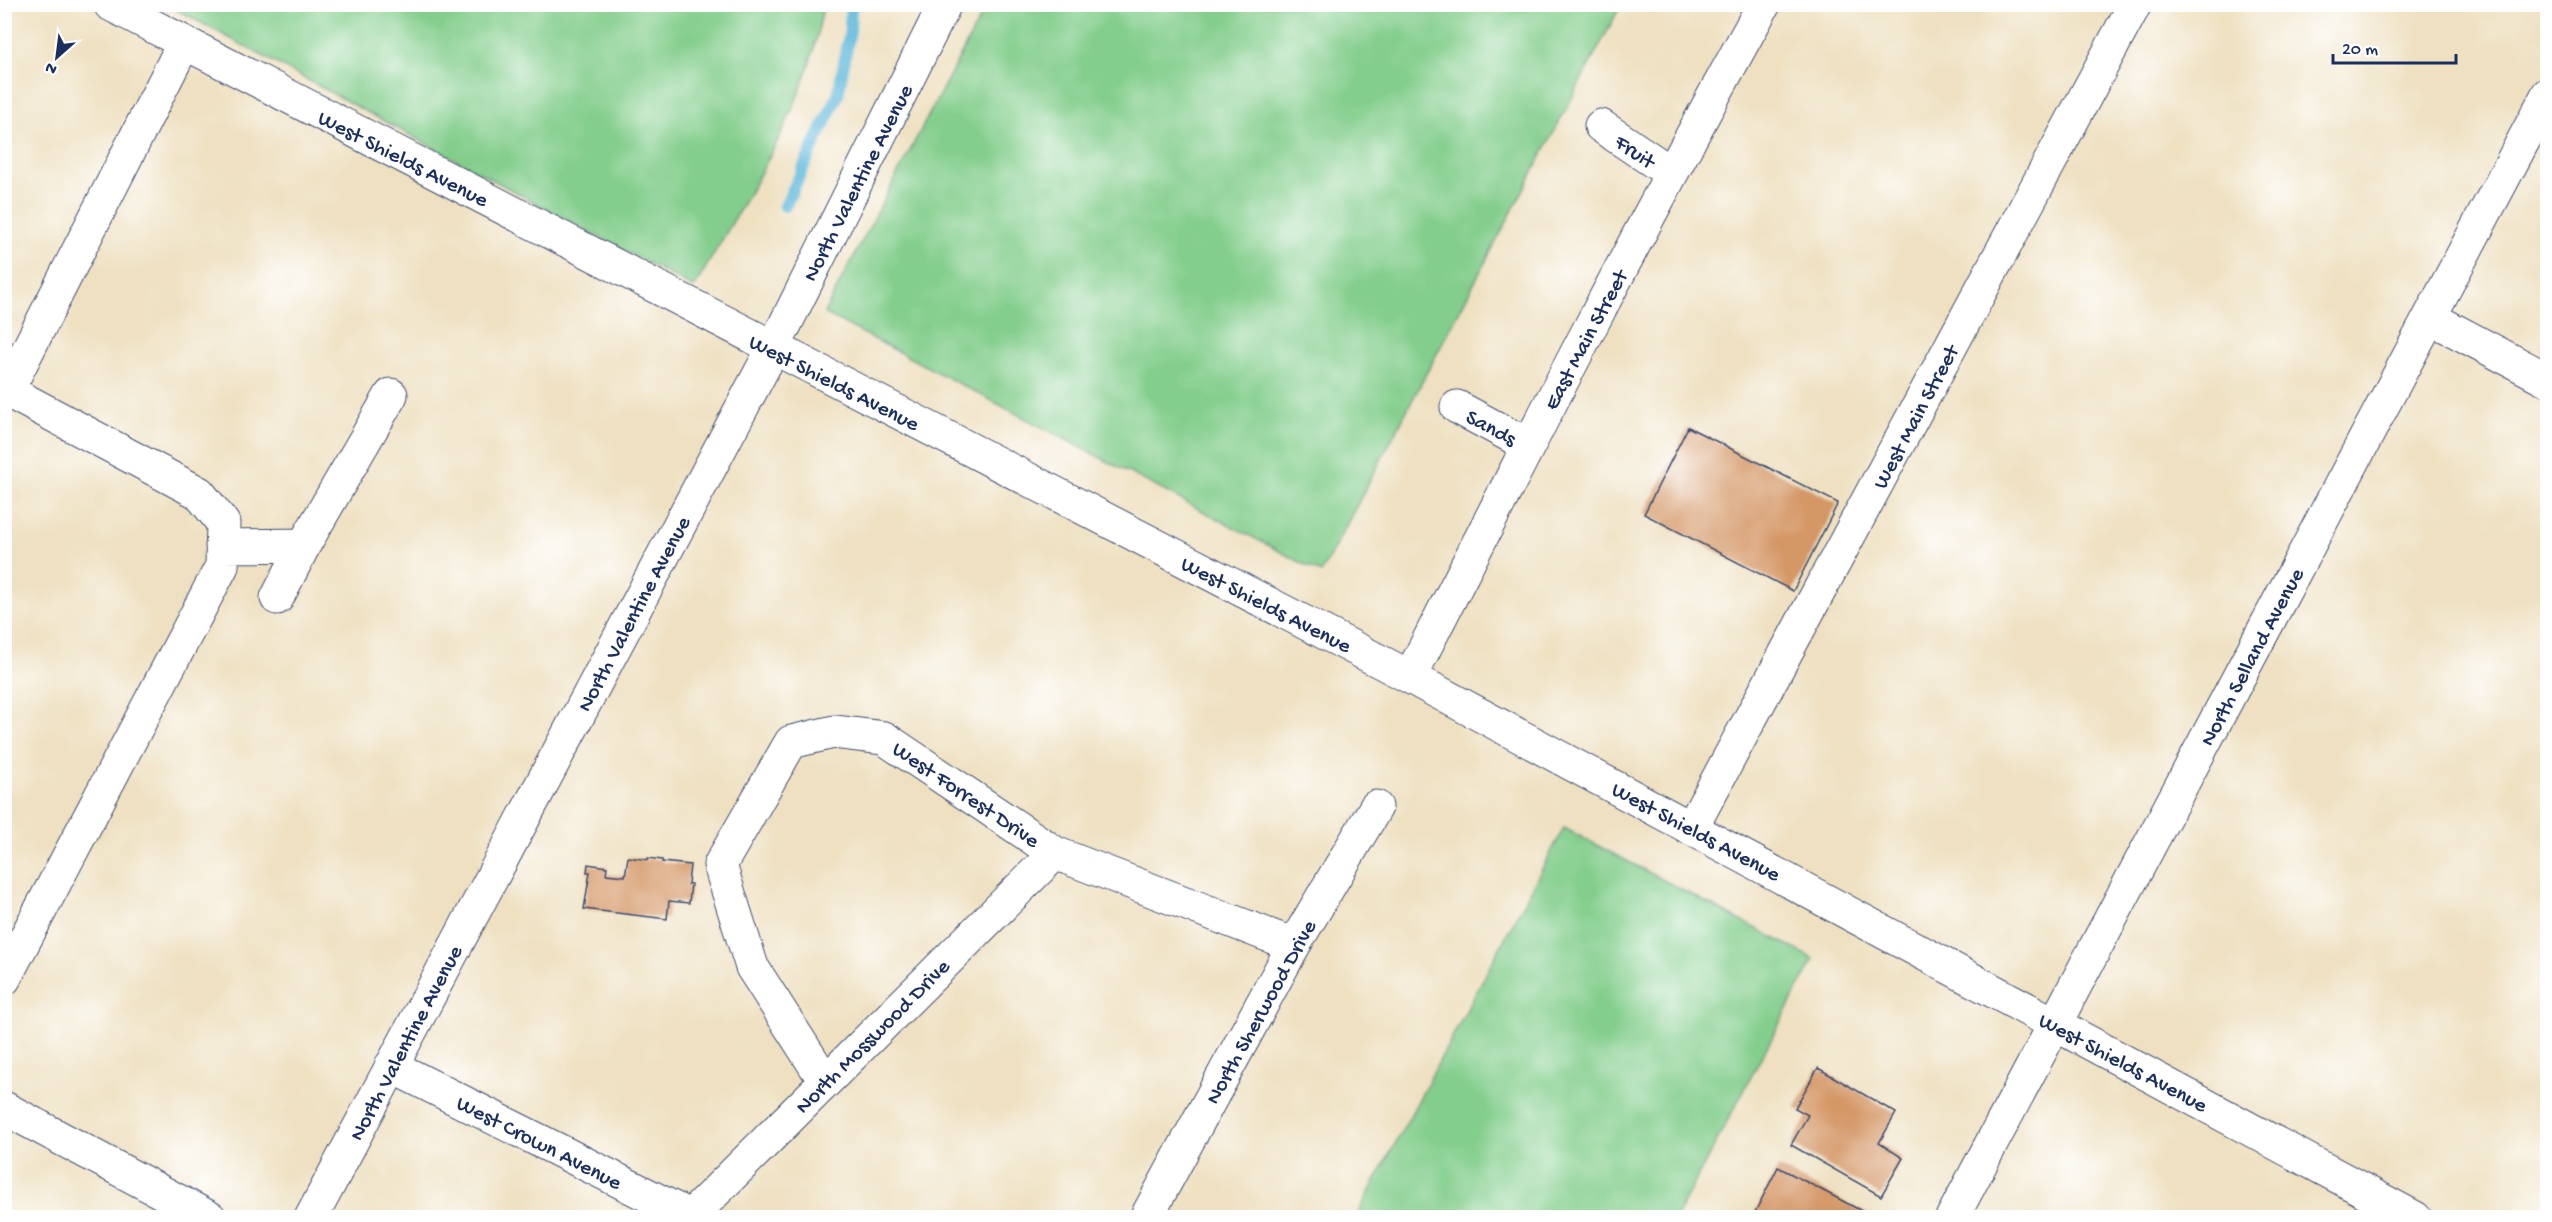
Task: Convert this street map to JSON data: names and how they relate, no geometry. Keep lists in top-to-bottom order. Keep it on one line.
{"streets":{"street":["Fruit","West Shields Avenue","North Valentine Avenue","East Main Street","West Main Street","Sands","North Selland Avenue","West Forrest Drive","North Sherwood Drive","North Mosswood Drive","West Crown Avenue"]},"crossings":[["Fruit","East Main Street"],["West Shields Avenue","North Valentine Avenue"],["West Shields Avenue","East Main Street"],["West Shields Avenue","West Main Street"],["West Shields Avenue","North Selland Avenue"],["North Valentine Avenue","West Crown Avenue"],["East Main Street","Sands"],["West Forrest Drive","North Sherwood Drive"],["West Forrest Drive","North Mosswood Drive"],["North Mosswood Drive","West Crown Avenue"]],"scale_bar":"20 m","north":"bottom left"}
